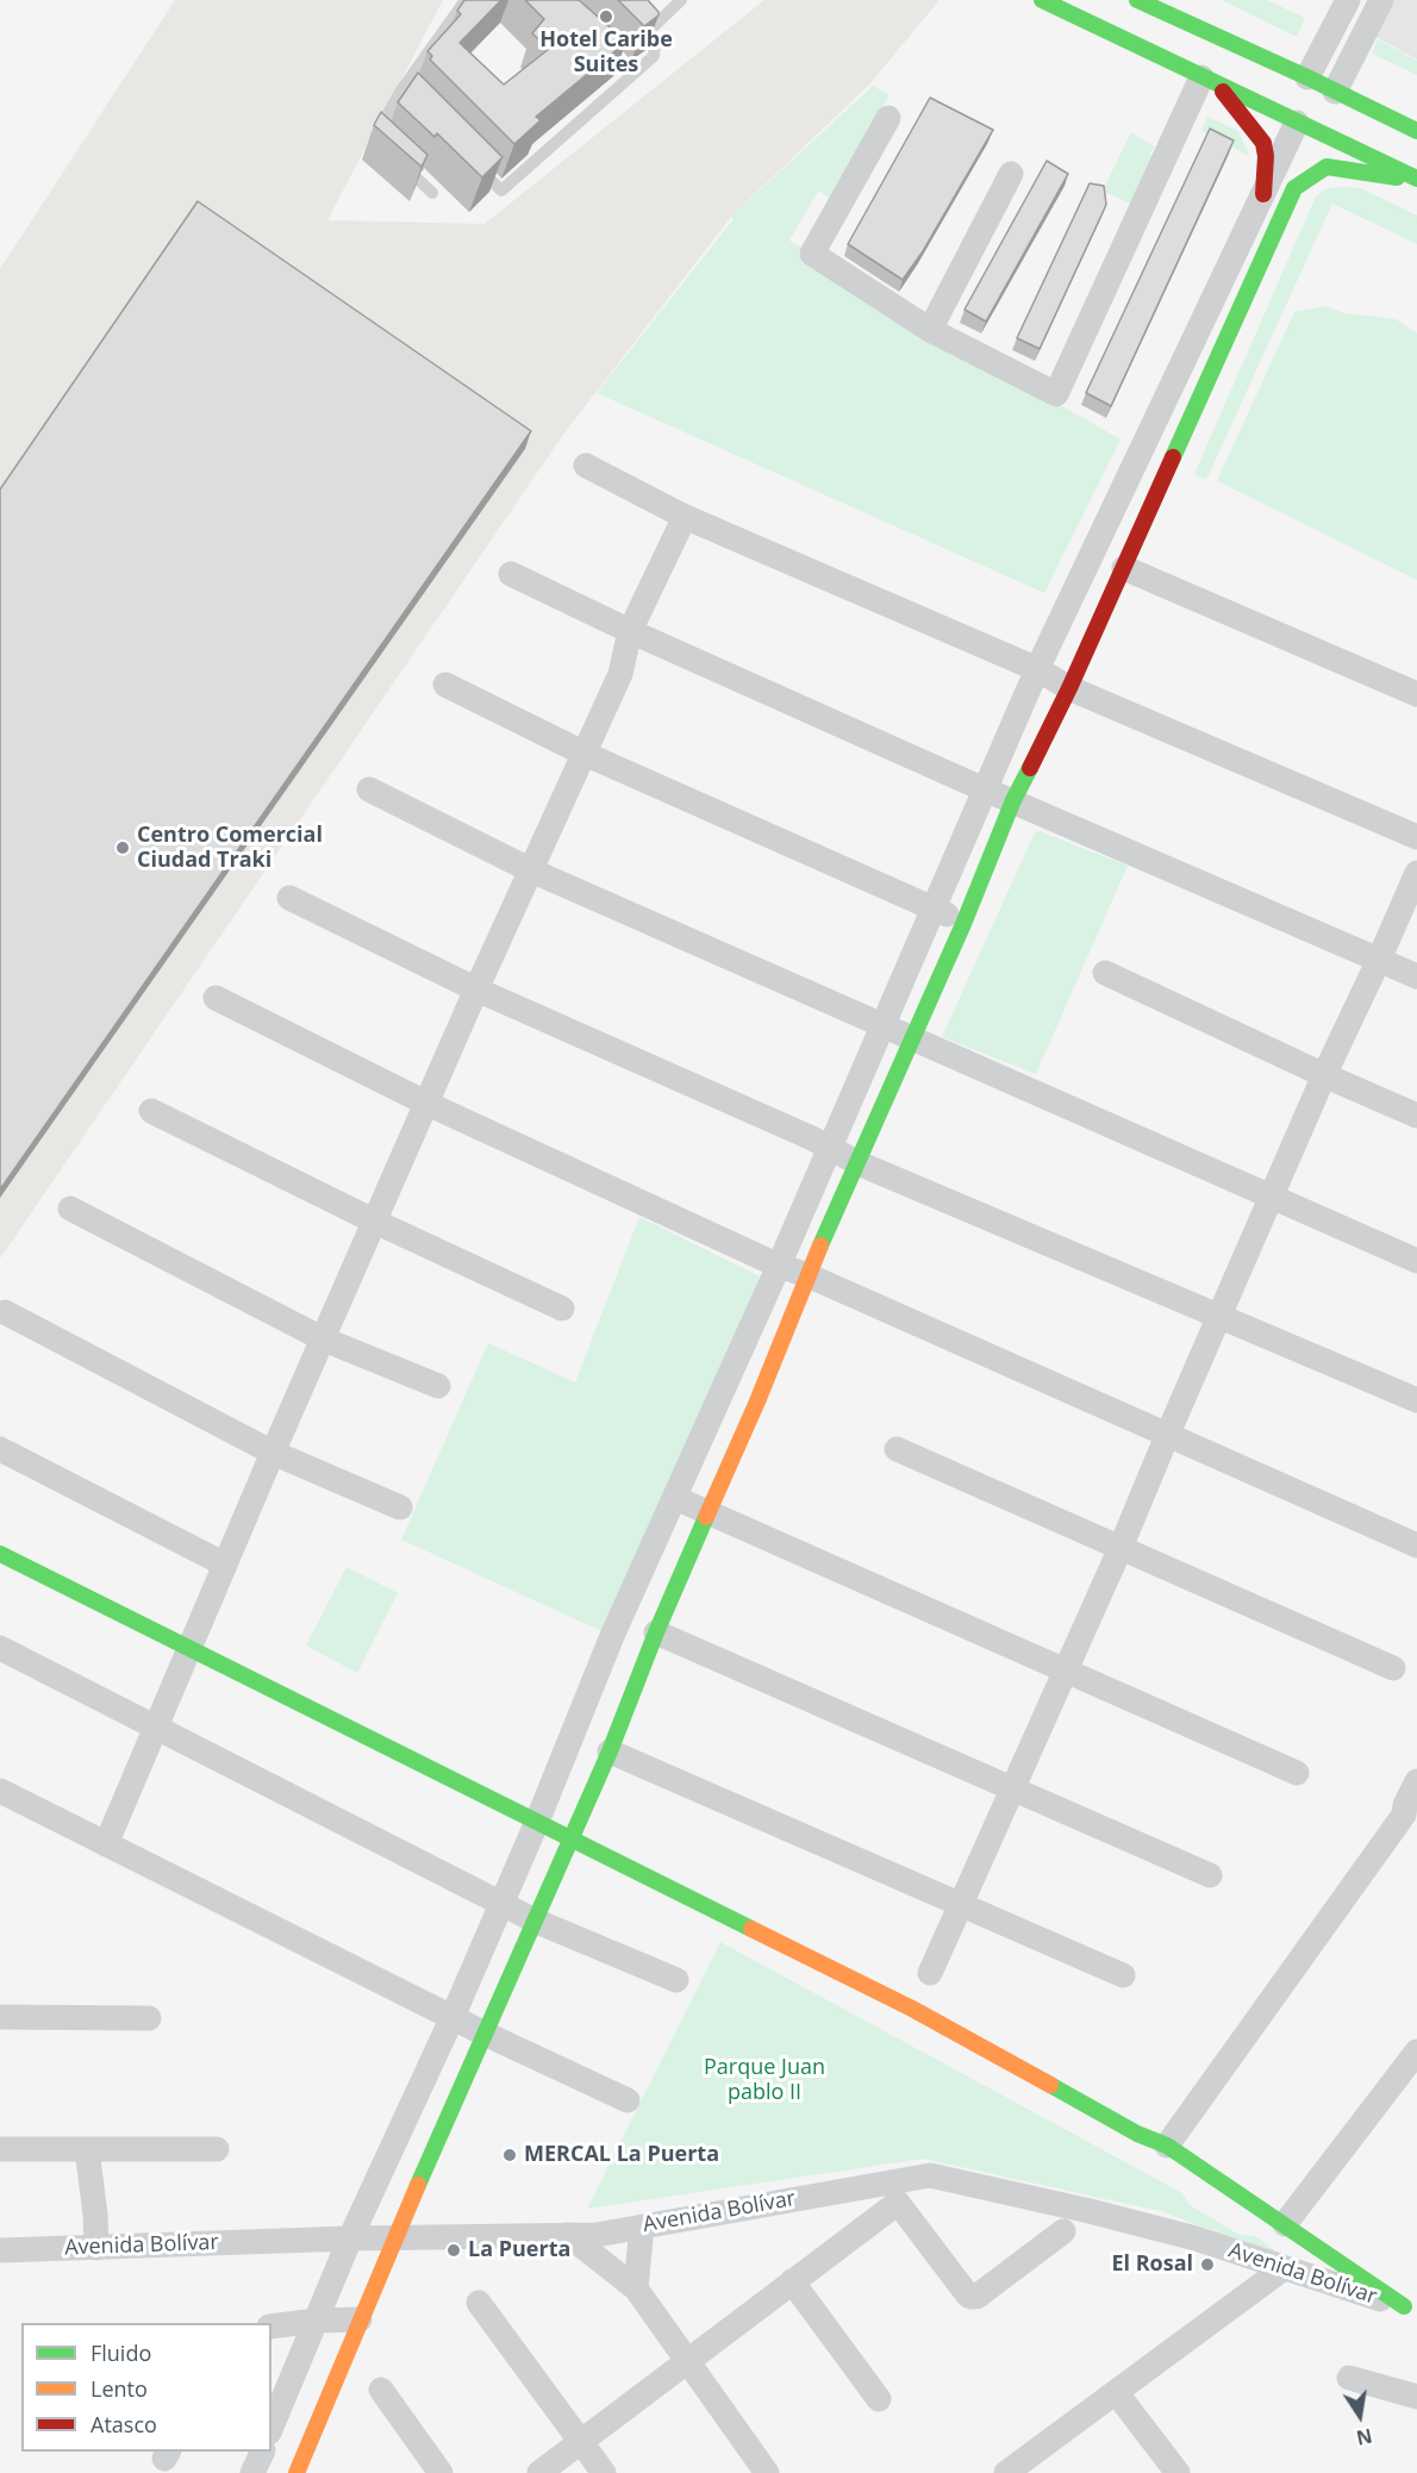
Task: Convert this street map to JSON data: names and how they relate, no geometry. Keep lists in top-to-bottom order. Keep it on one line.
{"streets":{"street":["Avenida Bolívar"]},"parks":["Parque Juan pablo II"],"places":["Hotel Caribe Suites","Centro Comercial Ciudad Traki","MERCAL La Puerta","La Puerta","El Rosal"],"legend":["Fluido","Lento","Atasco"],"north":"bottom"}
